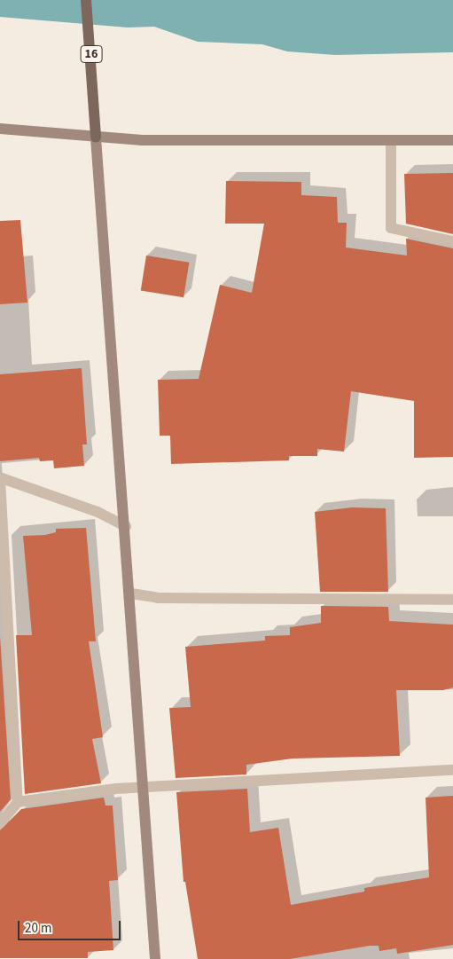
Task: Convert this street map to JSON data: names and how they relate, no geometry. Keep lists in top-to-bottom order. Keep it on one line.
{"streets":{"main road":["16"]},"scale_bar":"20 m"}
